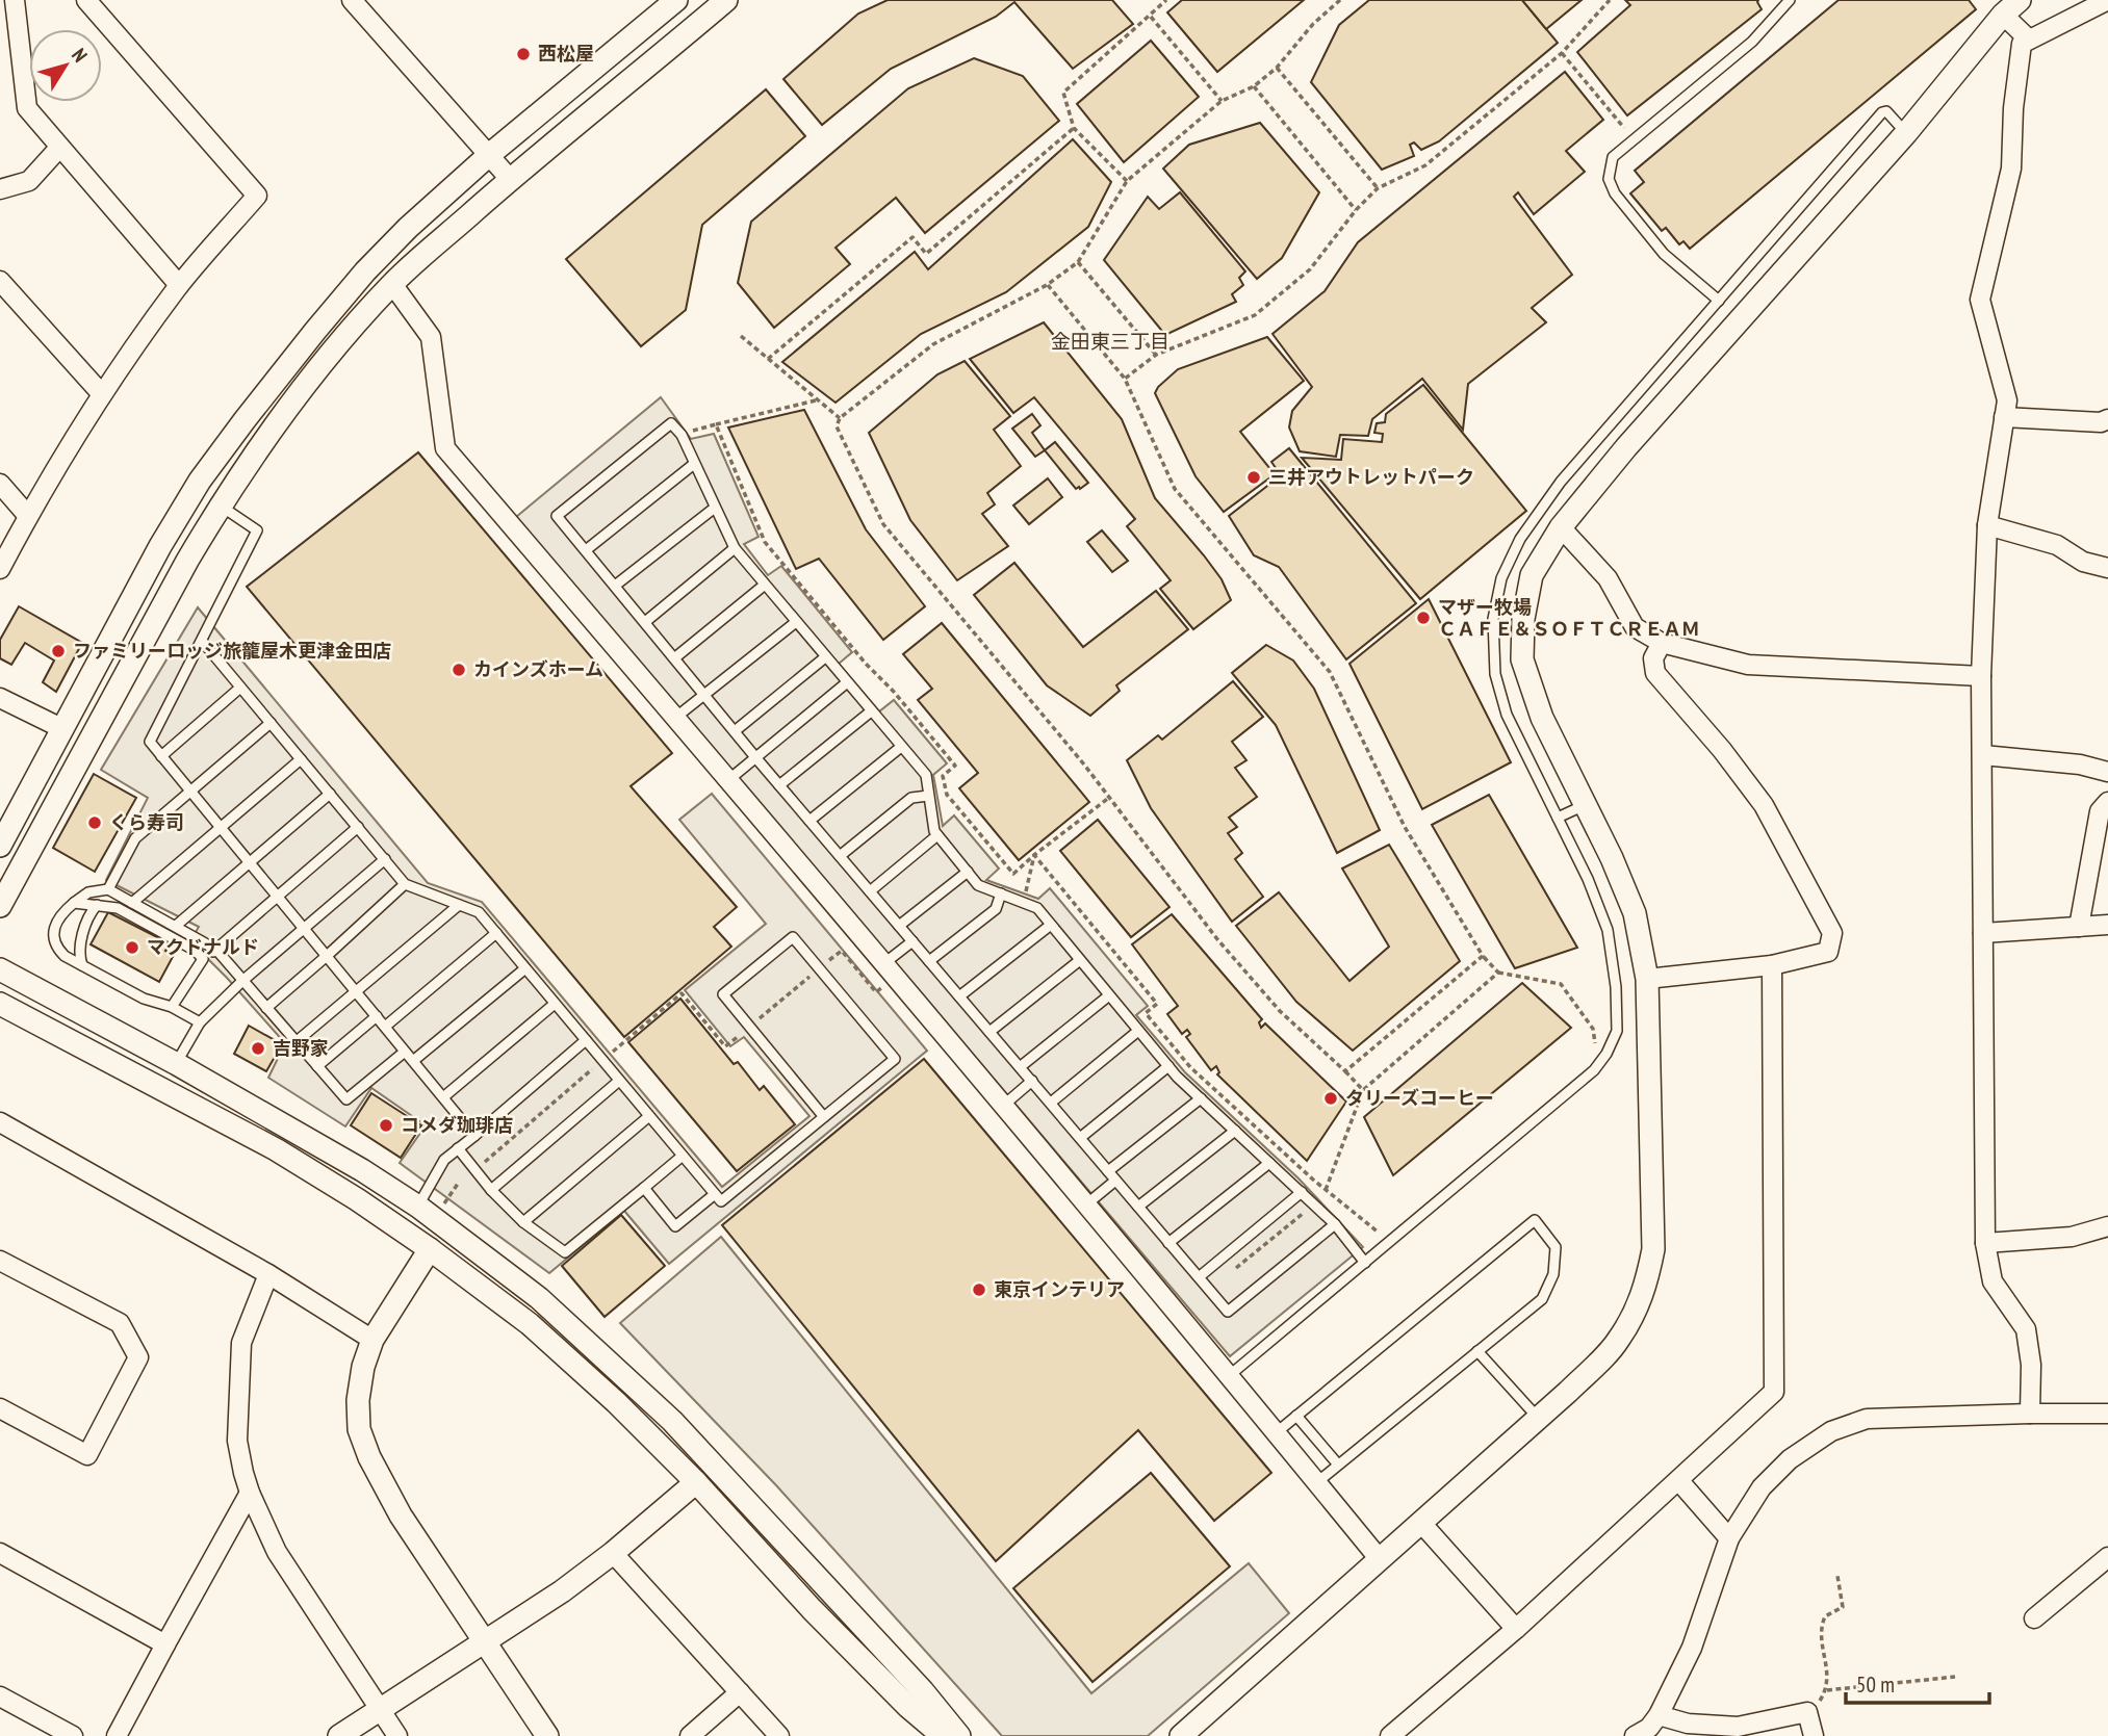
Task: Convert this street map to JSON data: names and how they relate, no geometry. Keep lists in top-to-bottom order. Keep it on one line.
{"districts":["金田東三丁目"],"places":["西松屋","三井アウトレットパーク","マザー牧場 ＣＡＦＥ＆ＳＯＦＴＣＲＥＡＭ","ファミリーロッジ旅籠屋木更津金田店","カインズホーム","くら寿司","マクドナルド","吉野家","タリーズコーヒー","コメダ珈琲店","東京インテリア"],"scale_bar":"50 m","north":"top right"}
